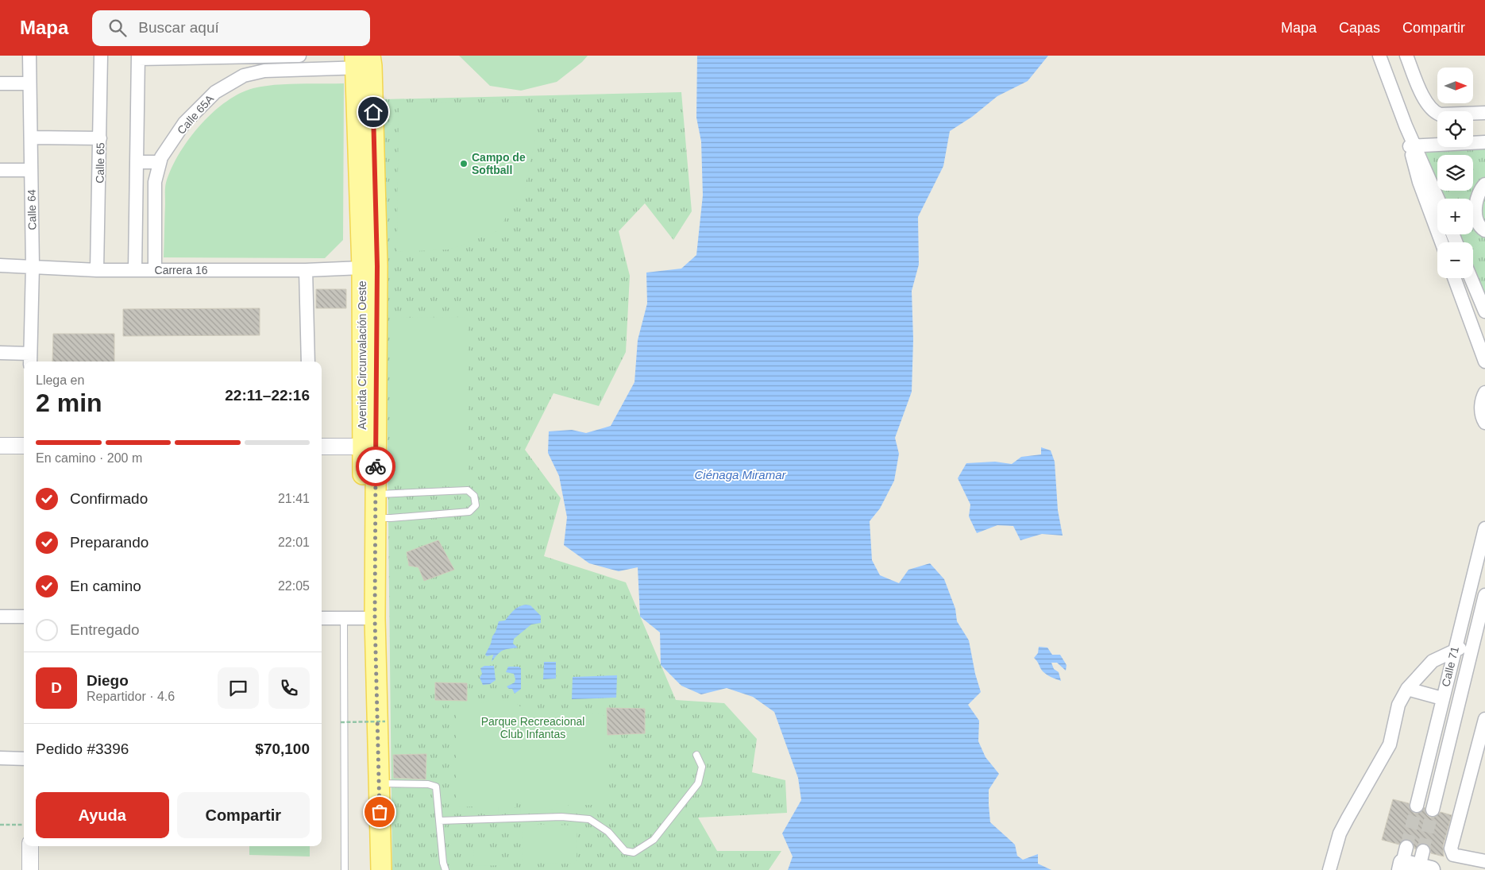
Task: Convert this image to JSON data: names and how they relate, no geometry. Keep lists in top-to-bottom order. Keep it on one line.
{"streets":{"main road":["Avenida Circunvalación Oeste"],"street":["Calle 65A","Calle 65","Calle 64","Carrera 16","Calle 71"]},"crossings":[["Calle 65A","Carrera 16"],["Calle 65A","Avenida Circunvalación Oeste"],["Calle 65","Carrera 16"],["Calle 64","Carrera 16"],["Carrera 16","Avenida Circunvalación Oeste"]],"water":["Ciénaga Miramar"],"parks":["Parque Recreacional Club Infantas"],"places":["Campo de Softball"],"north":"right","page":{"header":"Mapa","search":"Buscar aquí","nav":["Mapa","Capas","Compartir"],"map_buttons":["+","−"],"heading":["2 min","Llega en","22:11–22:16"],"panel":["Diego","Repartidor · 4.6","Pedido #3396","$70,100"],"bar":"En camino · 200 m","list":[["Confirmado","21:41"],["Preparando","22:01"],["En camino","22:05"],"Entregado"],"round":"D","buttons":["Ayuda","Compartir"]}}
